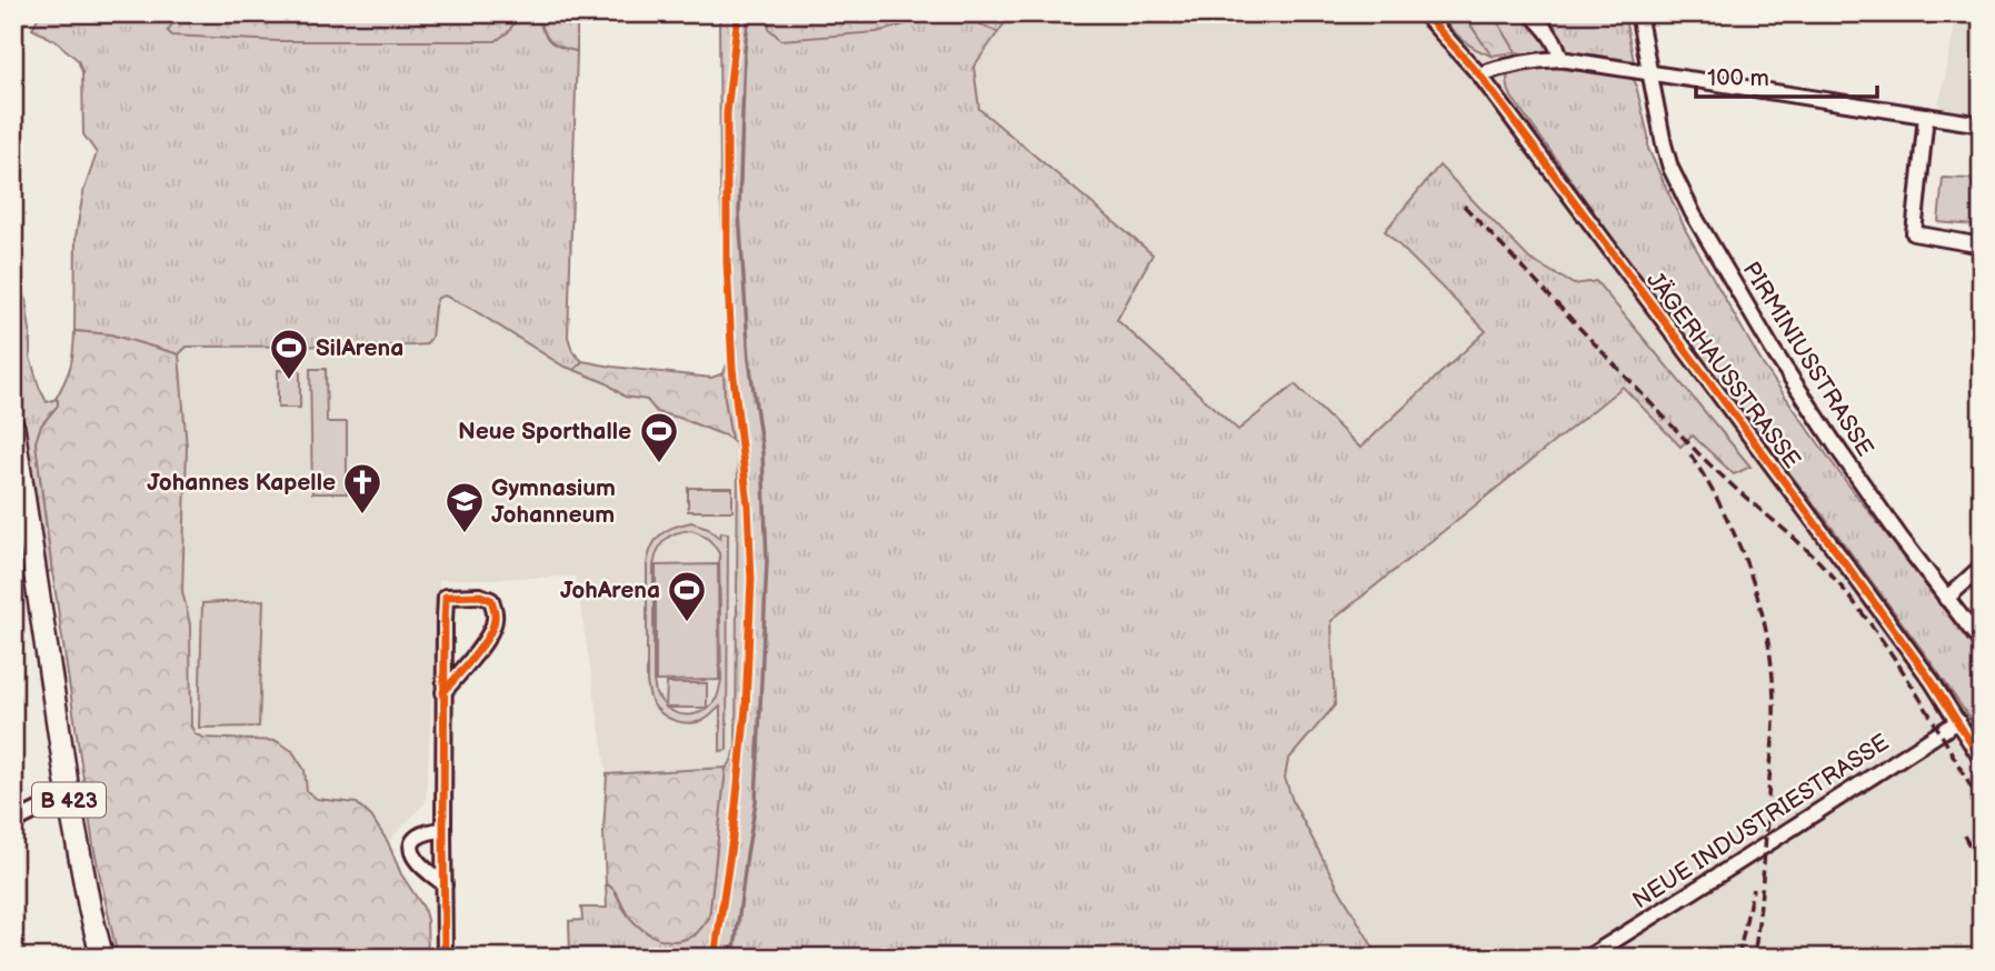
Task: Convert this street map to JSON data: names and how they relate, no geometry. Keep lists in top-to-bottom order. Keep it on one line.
{"streets":{"main road":["B 423"],"street":["PIRMINIUSSTRASSE","JÄGERHAUSSTRASSE","NEUE INDUSTRIESTRASSE"]},"crossings":[["JÄGERHAUSSTRASSE","NEUE INDUSTRIESTRASSE"]],"places":{"sports":["SilArena","Neue Sporthalle","JohArena"],"church":["Johannes Kapelle"],"school or university":["Gymnasium Johanneum"]},"scale_bar":"100 m"}
